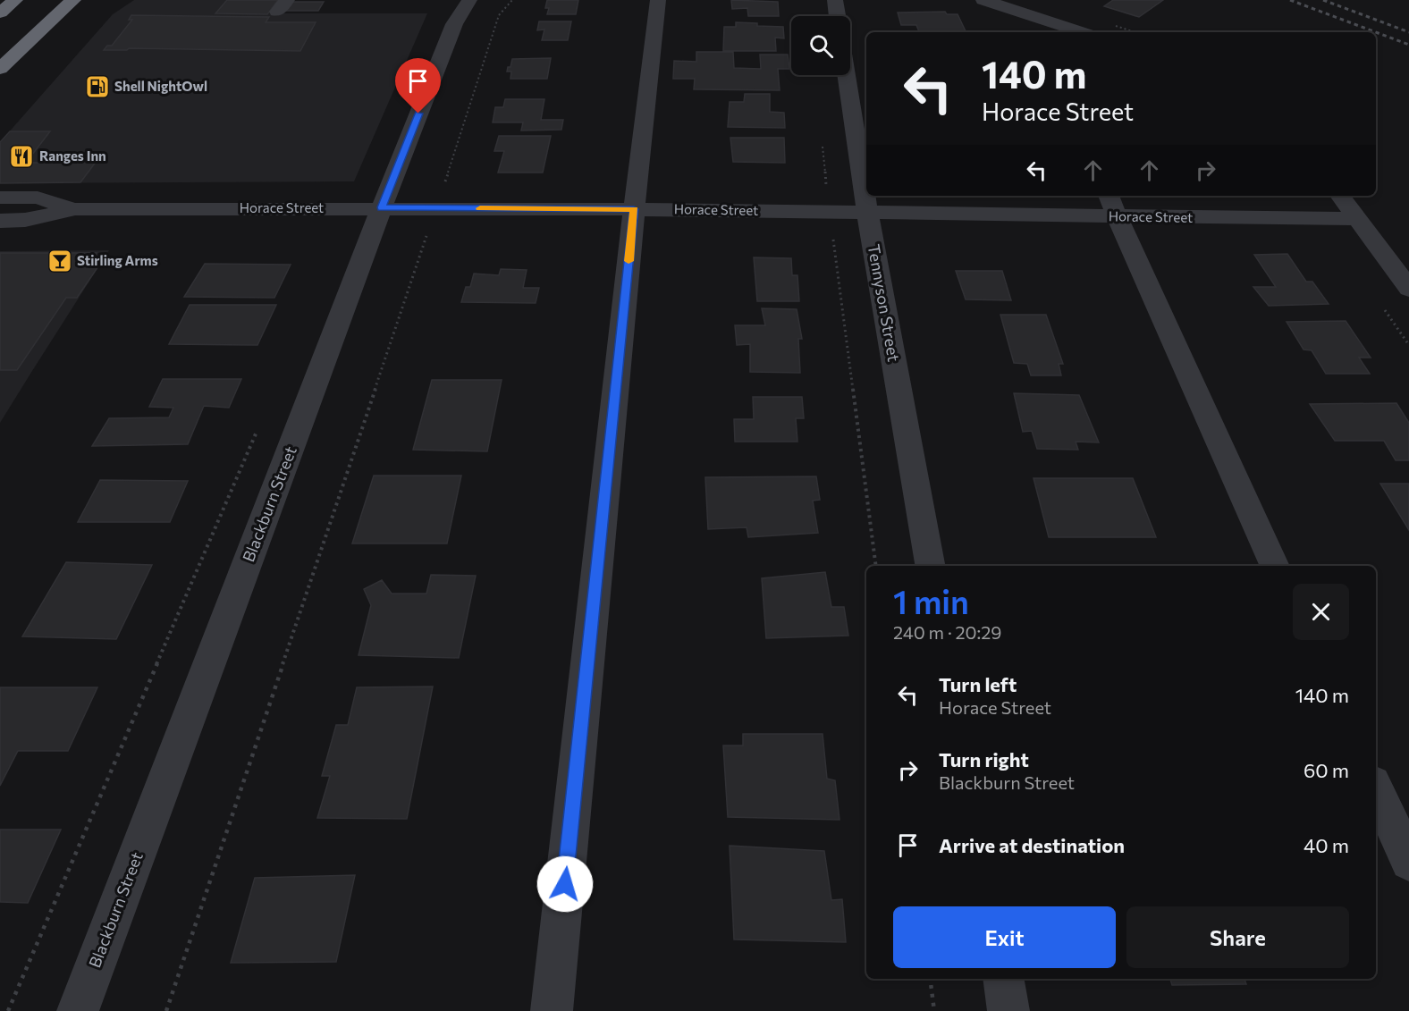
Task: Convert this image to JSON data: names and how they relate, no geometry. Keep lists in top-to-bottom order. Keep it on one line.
{"streets":{"street":["Horace Street","Tennyson Street","Blackburn Street"]},"crossings":[["Horace Street","Tennyson Street"],["Horace Street","Blackburn Street"]],"places":{"fuel station":["Shell NightOwl"],"restaurant":["Ranges Inn"],"bar":["Stirling Arms"]},"page":{"turn":["140 m","Horace Street"],"heading":["1 min","240 m · 20:29"],"list":[{"name":"Turn left","note":"Horace Street","value":"140 m"},{"name":"Turn right","note":"Blackburn Street","value":"60 m"},{"name":"Arrive at destination","value":"40 m"}],"buttons":["Exit","Share"]}}
